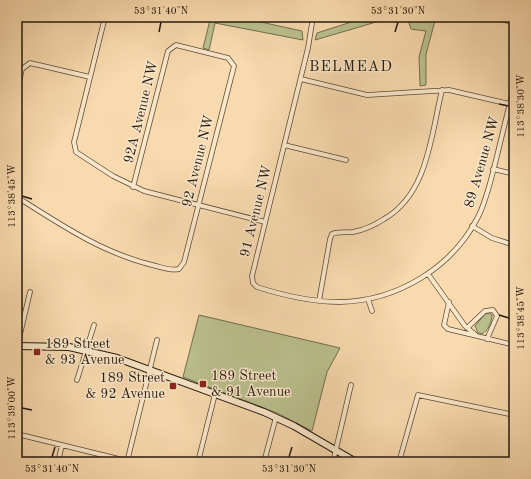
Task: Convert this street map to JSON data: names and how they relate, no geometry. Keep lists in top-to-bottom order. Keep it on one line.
{"streets":{"street":["92A Avenue NW","92 Avenue NW","89 Avenue NW","91 Avenue NW"]},"crossings":[["92A Avenue NW","92 Avenue NW"],["89 Avenue NW","91 Avenue NW"]],"districts":["BELMEAD"],"places":{"transit":["189 Street & 93 Avenue","189 Street & 91 Avenue","189 Street & 92 Avenue"]},"coordinates":["53°31'40\"N","53°31'30\"N","113°38'30\"W","113°38'45\"W","113°39'00\"W"]}
